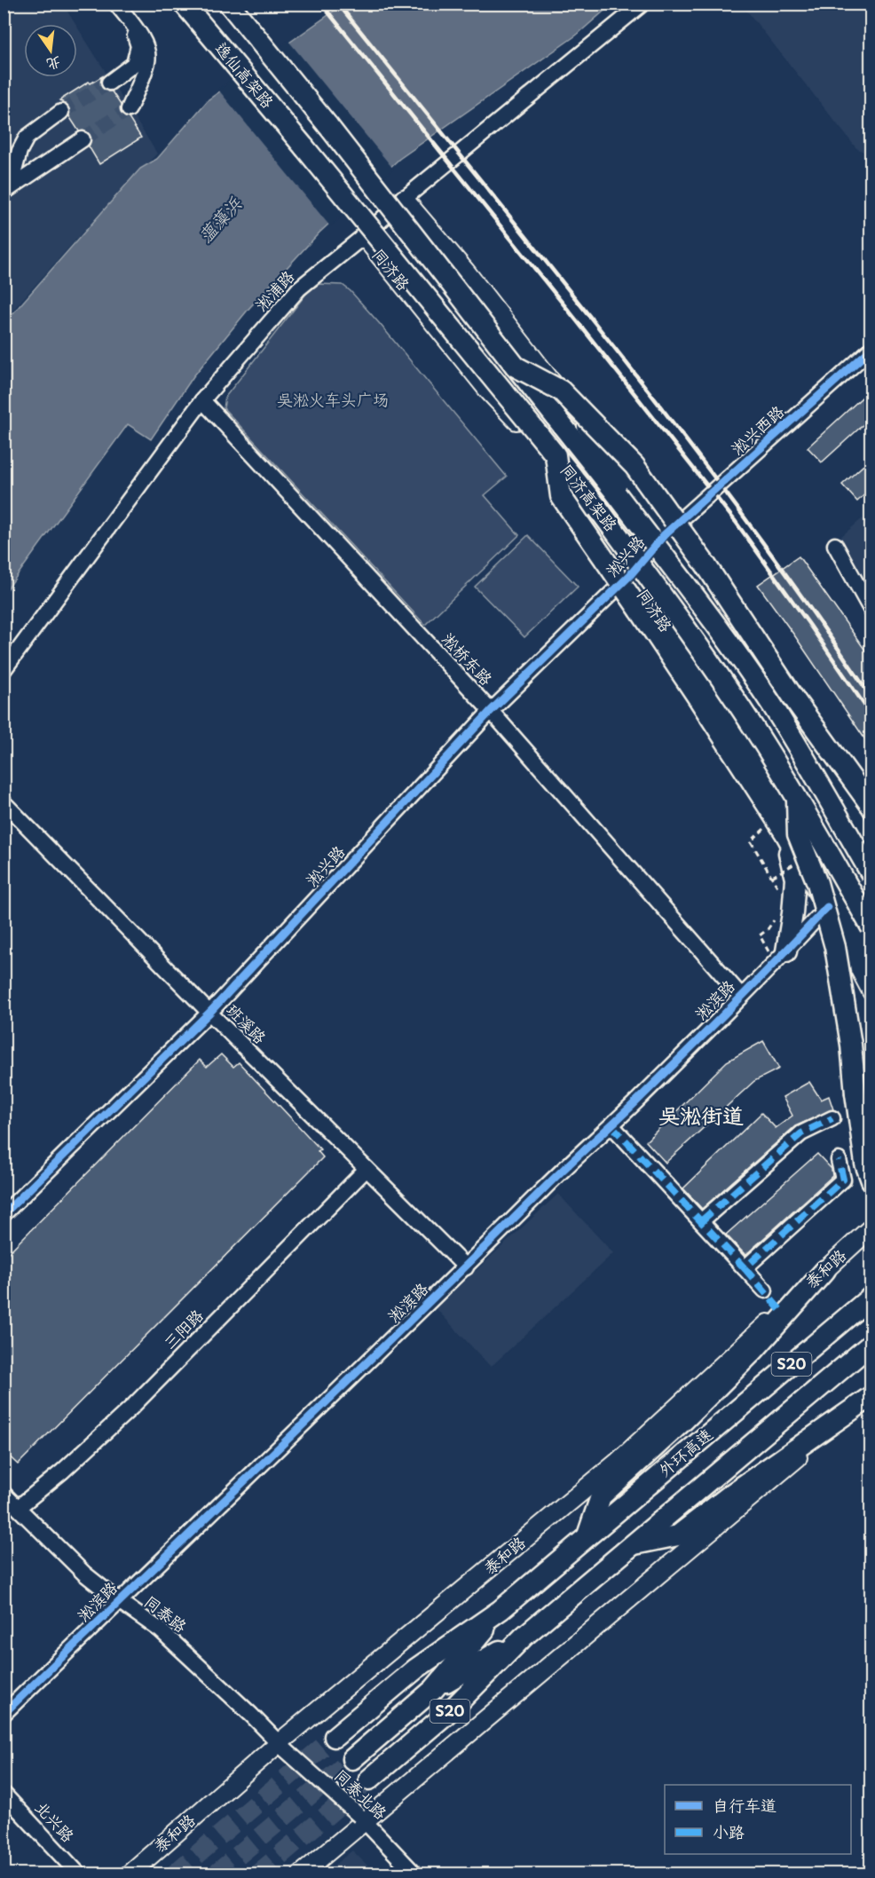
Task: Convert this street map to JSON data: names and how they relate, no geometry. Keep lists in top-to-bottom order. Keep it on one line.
{"streets":{"highway":["逸仙高架路","同济高架路","S20","外环高速"],"main road":["同济路","泰和路"],"street":["淞浦路","淞兴西路","淞兴路","淞桥东路","淞滨路","班溪路","三阳路","同泰路","同泰北路","北兴路"]},"crossings":[["逸仙高架路","同济高架路"],["同济路","淞浦路"],["同济路","淞兴路"],["淞浦路","淞桥东路"],["淞兴西路","淞兴路"],["淞兴路","淞桥东路"],["淞兴路","班溪路"],["淞桥东路","淞滨路"],["淞滨路","班溪路"],["淞滨路","同泰路"],["班溪路","三阳路"],["泰和路","同泰路"],["泰和路","同泰北路"],["三阳路","同泰路"],["同泰路","同泰北路"]],"districts":["吴淞街道"],"water":["蕰藻浜"],"parks":["吴淞火车头广场"],"legend":["自行车道","小路"],"north":"bottom"}
